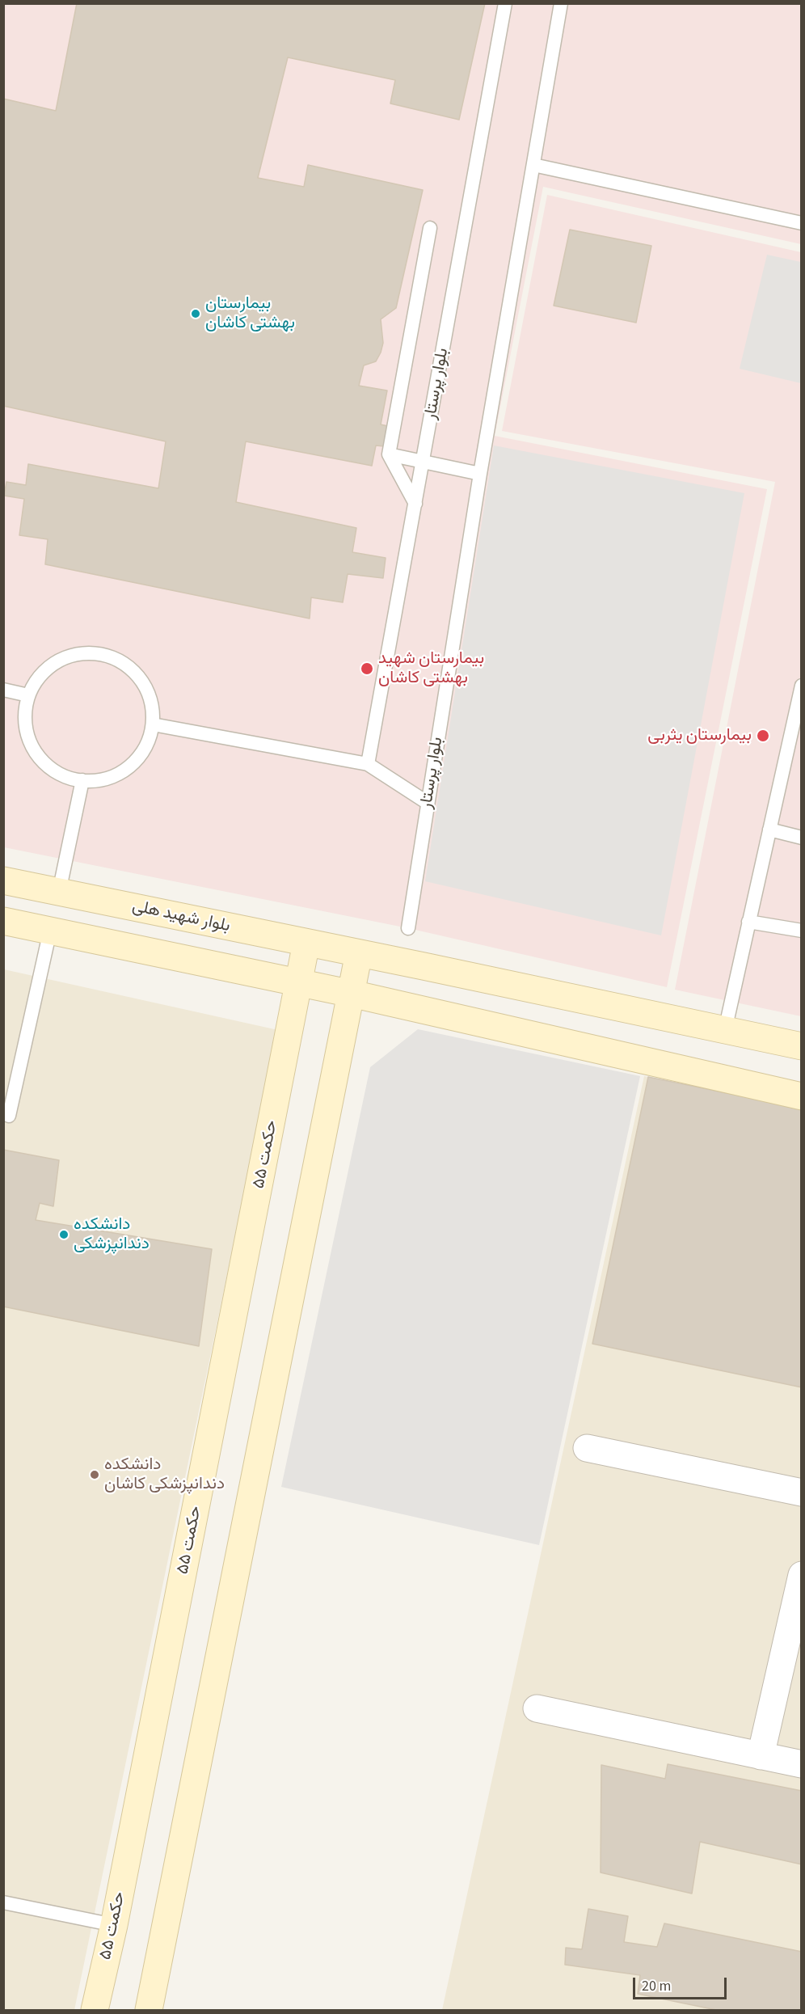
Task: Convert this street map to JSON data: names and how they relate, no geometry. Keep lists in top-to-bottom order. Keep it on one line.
{"streets":{"street":["بلوار شهید هلی","حکمت ۵۵"],"lane":["بلوار پرستار"]},"crossings":[["بلوار شهید هلی","حکمت ۵۵"]],"places":["بیمارستان بهشتی کاشان","بیمارستان شهید بهشتی کاشان","بیمارستان یثربی","دانشکده دندانپزشکی","دانشکده دندانپزشکی کاشان"],"scale_bar":"20 m"}
